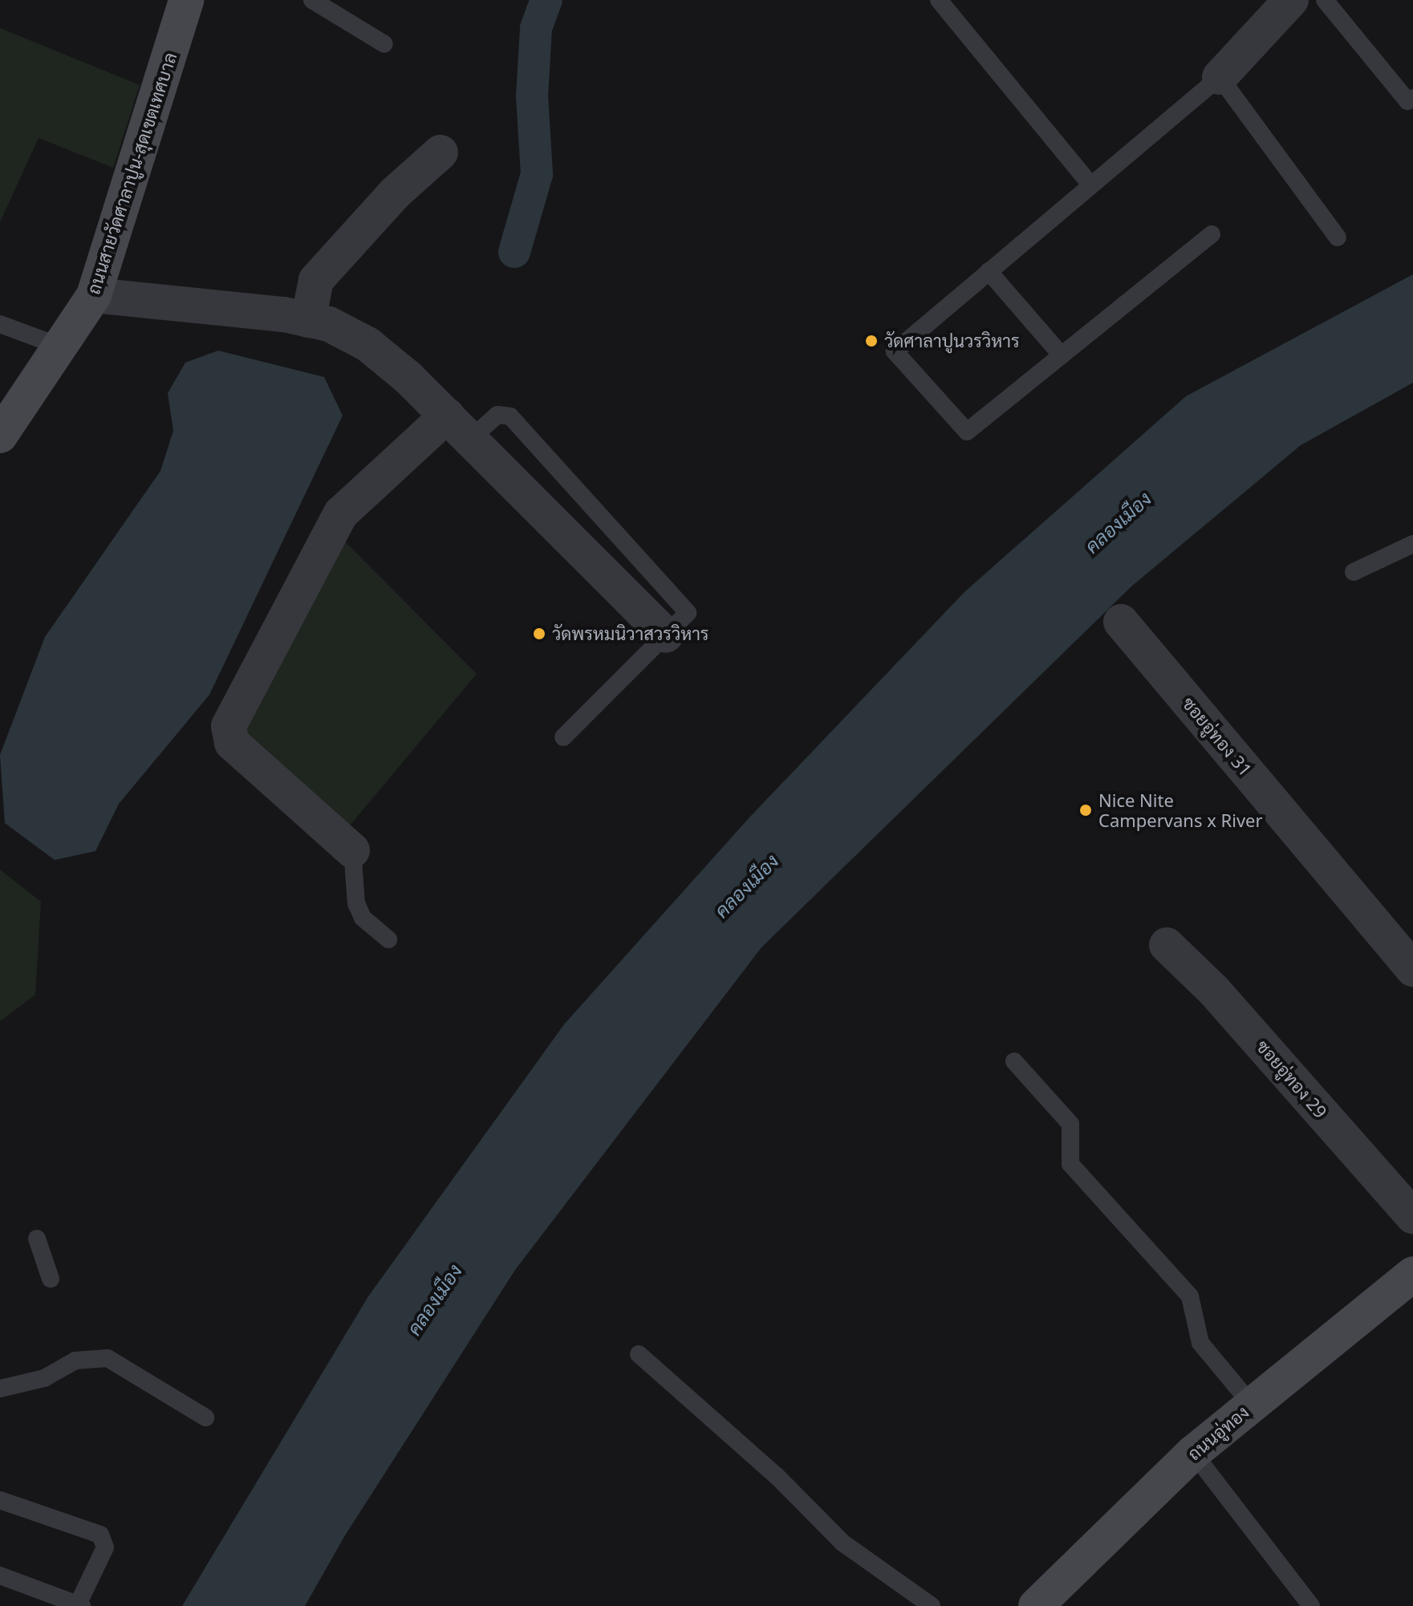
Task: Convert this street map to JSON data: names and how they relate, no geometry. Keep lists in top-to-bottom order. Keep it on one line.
{"streets":{"main road":["ถนนสายวัดศาลาปูน-สุดเขตเทศบาล","ถนนอู่ทอง"],"street":["ซอยอู่ทอง 31","ซอยอู่ทอง 29"]},"water":["คลองเมือง"],"places":["วัดศาลาปูนวรวิหาร","วัดพรหมนิวาสวรวิหาร","Nice Nite Campervans x River"]}
